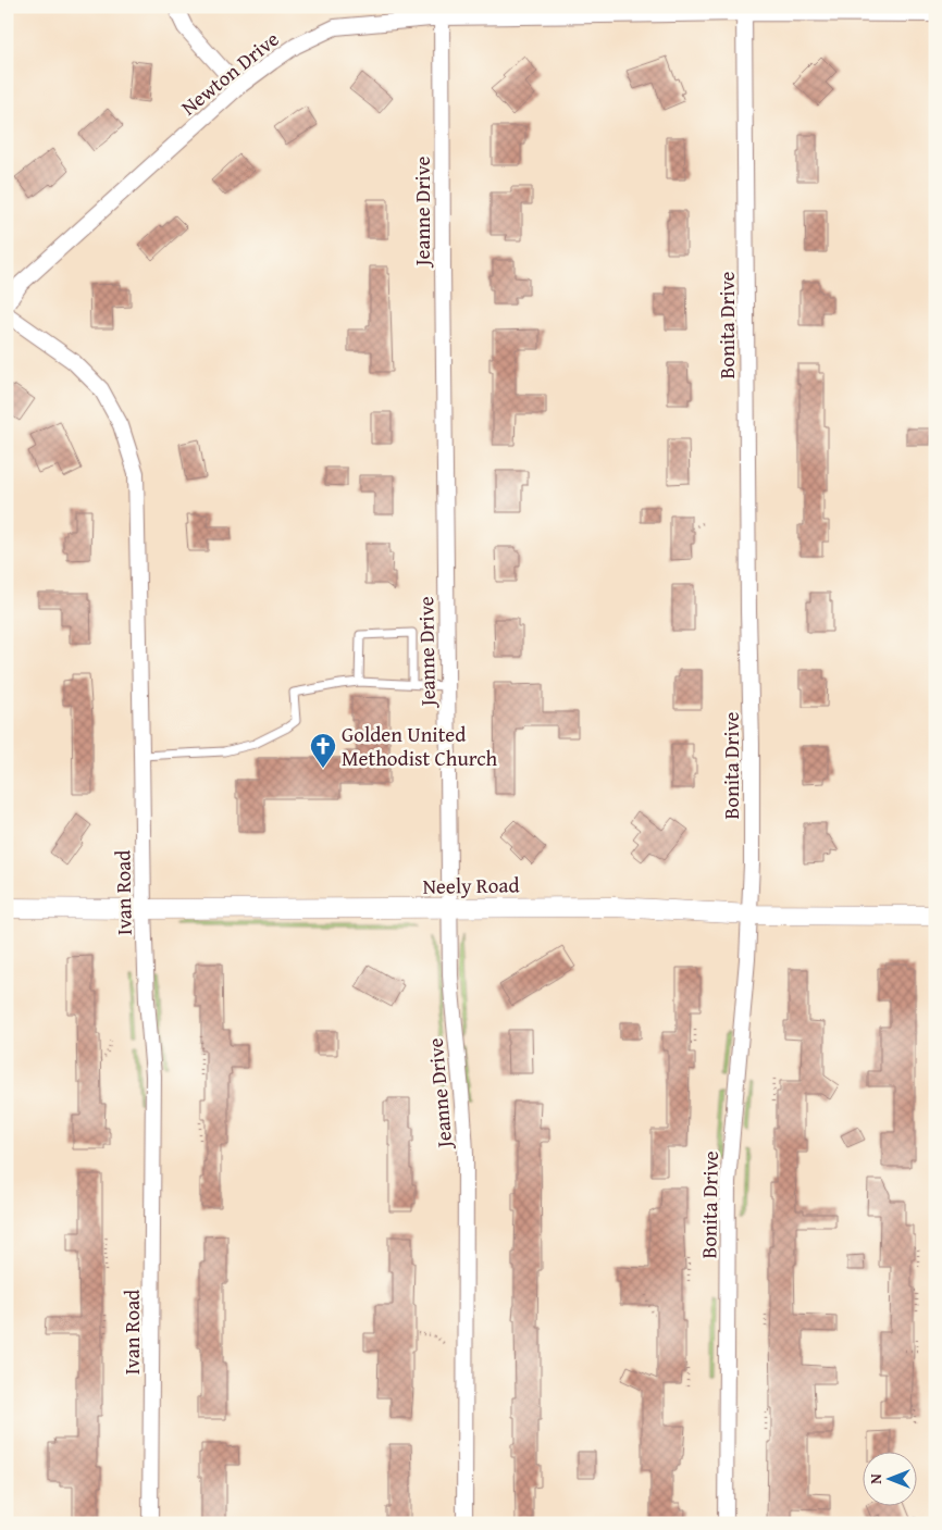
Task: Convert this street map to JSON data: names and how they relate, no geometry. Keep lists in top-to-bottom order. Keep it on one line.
{"streets":{"street":["Newton Drive","Jeanne Drive","Bonita Drive","Neely Road","Ivan Road"]},"crossings":[["Newton Drive","Jeanne Drive"],["Newton Drive","Bonita Drive"],["Jeanne Drive","Neely Road"],["Bonita Drive","Neely Road"],["Neely Road","Ivan Road"]],"places":{"church":["Golden United Methodist Church"]},"north":"left"}
